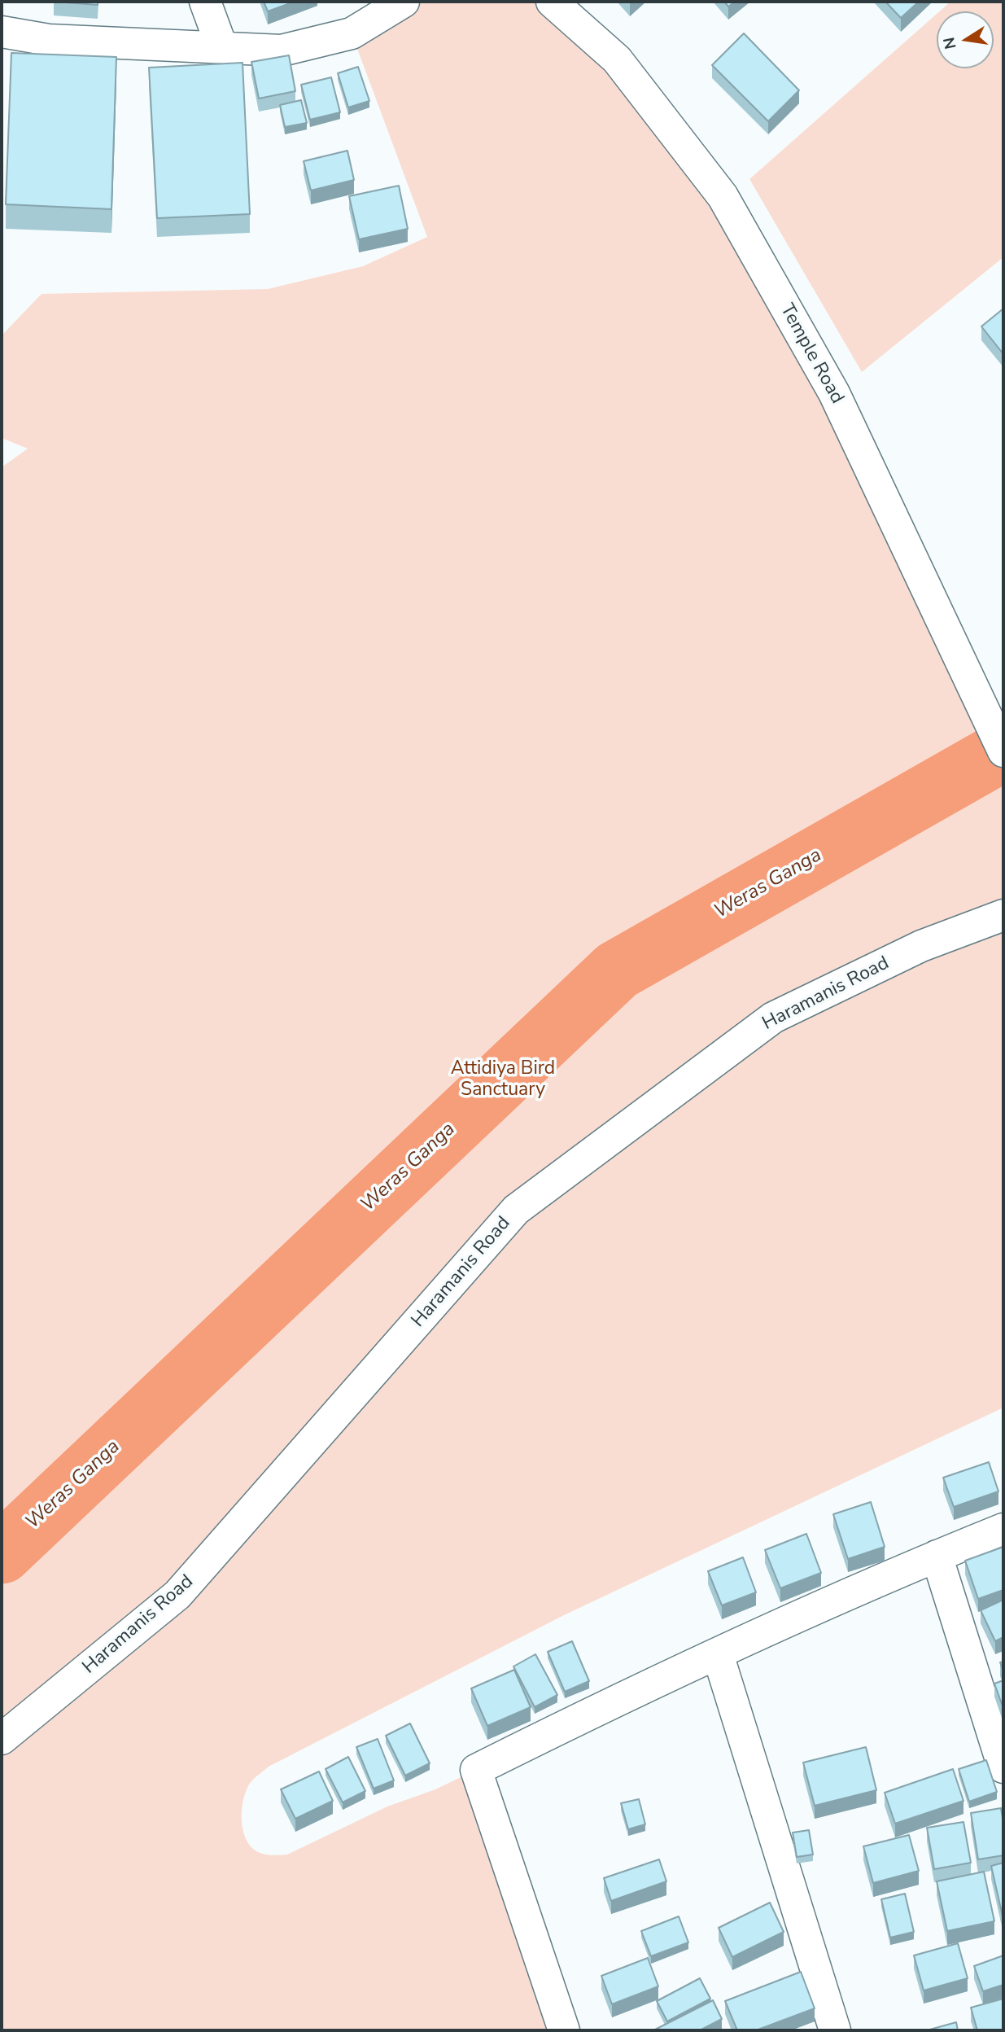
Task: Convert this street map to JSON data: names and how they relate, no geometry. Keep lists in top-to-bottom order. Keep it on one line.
{"streets":{"street":["Temple Road","Haramanis Road"]},"water":["Weras Ganga"],"parks":["Attidiya Bird Sanctuary"],"north":"left"}
